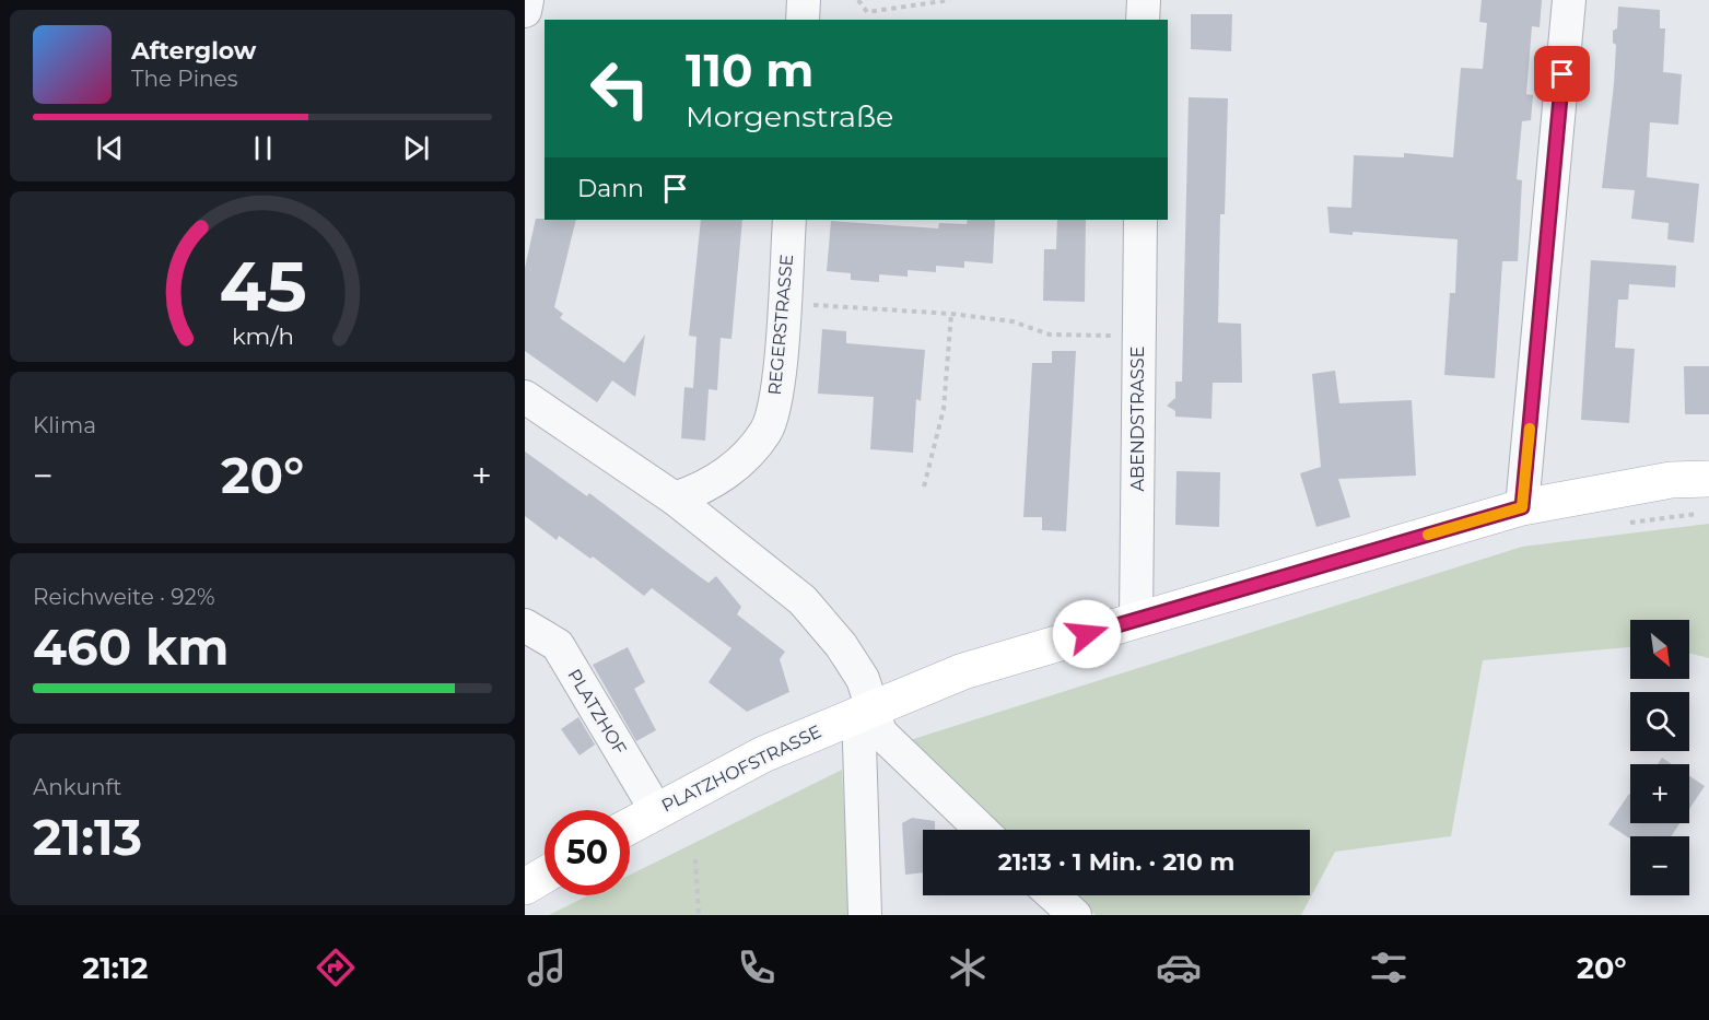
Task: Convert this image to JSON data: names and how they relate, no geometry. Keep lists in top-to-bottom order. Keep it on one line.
{"streets":{"main road":["PLATZHOFSTRASSE"],"street":["REGERSTRASSE","ABENDSTRASSE","PLATZHOF"]},"crossings":[["ABENDSTRASSE","PLATZHOFSTRASSE"],["PLATZHOF","PLATZHOFSTRASSE"]],"north":"bottom right","page":{"turn":["110 m","Morgenstraße"],"song":["Afterglow","The Pines"],"then":"Dann","tile":["Klima",["Reichweite · 92%","460 km"],["Ankunft","21:13"]],"heat":["−","20°","+"],"map_buttons":["+","−"],"limit":"50","trip":"21:13 · 1 Min. · 210 m","tabs":["21:12","20°"],"gauge":["45","km/h"]}}
